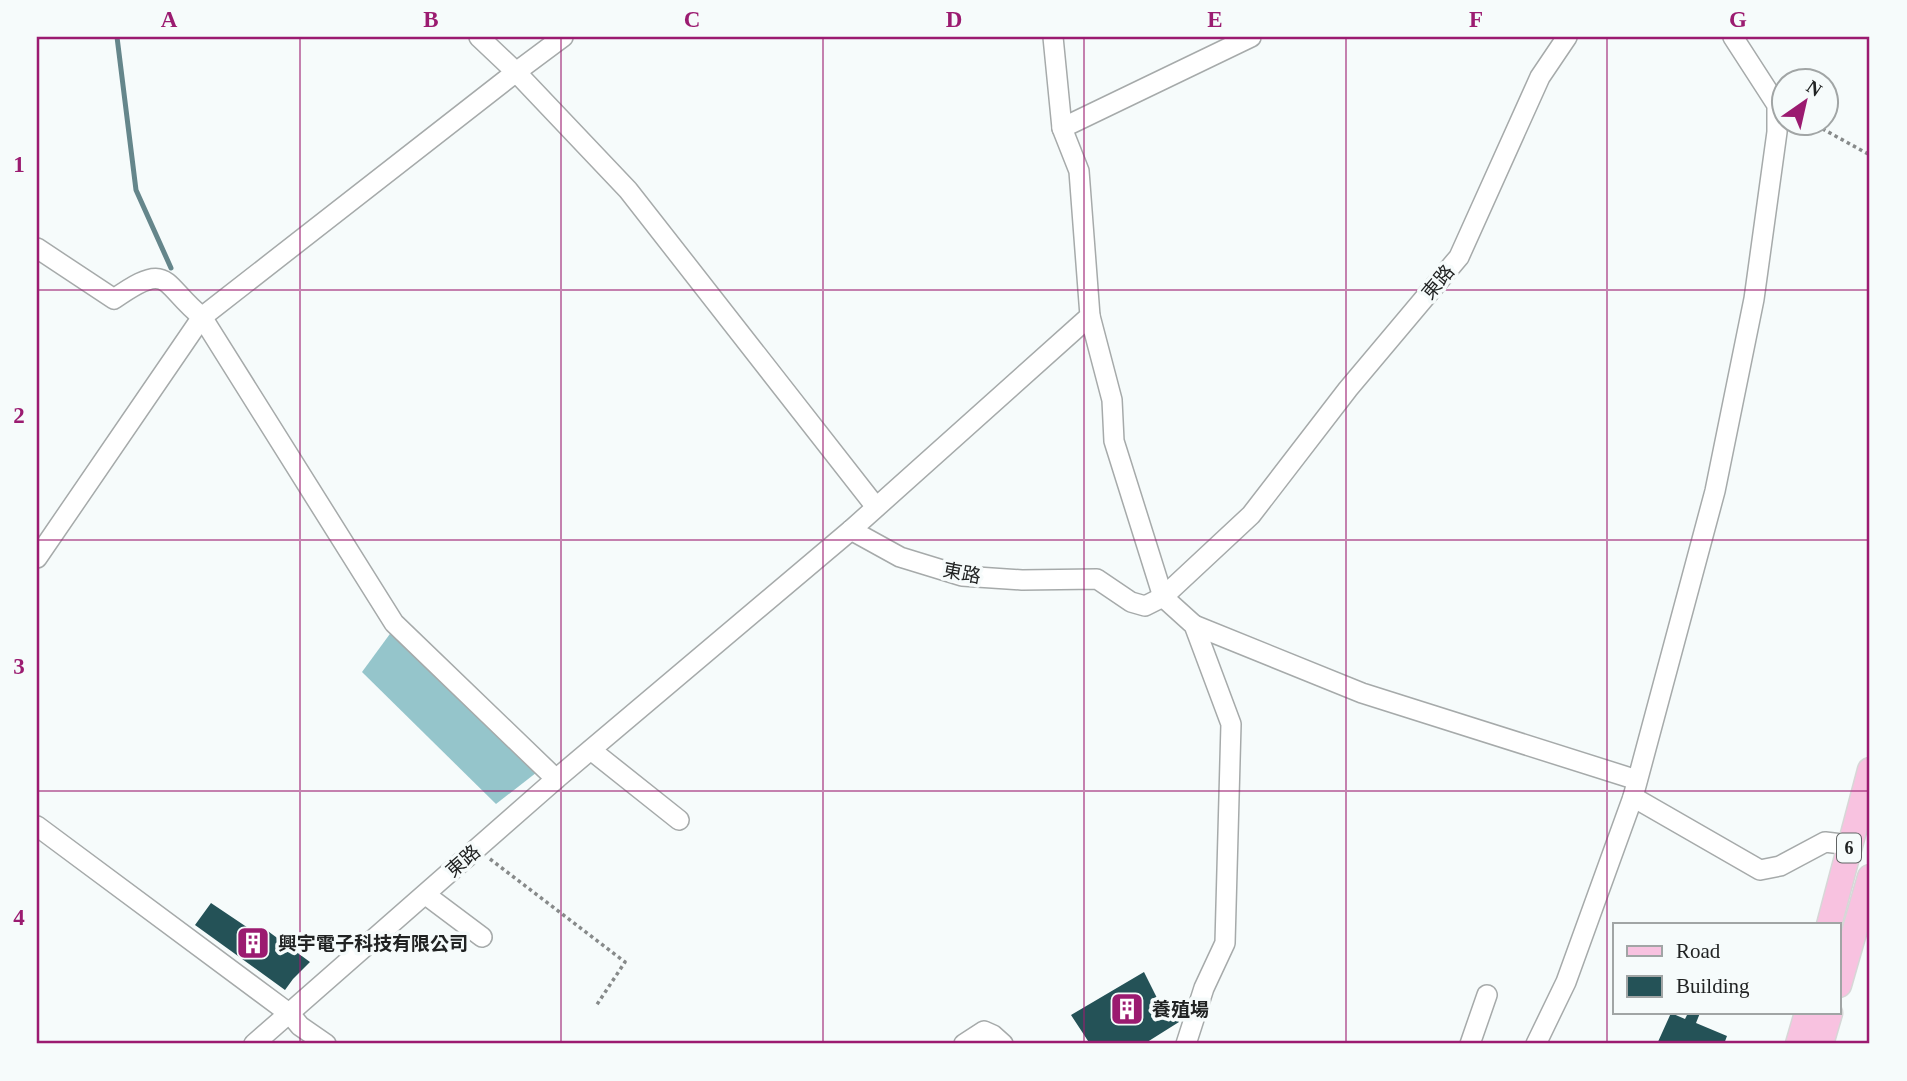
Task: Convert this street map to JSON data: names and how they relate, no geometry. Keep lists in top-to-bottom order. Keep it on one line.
{"streets":{"main road":["6"],"lane":["東路"]},"places":{"building":["興宇電子科技有限公司","養殖場"]},"legend":["Road","Building"],"north":"top right","grid":{"columns":["A","B","C","D","E","F","G"],"rows":["1","2","3","4"]}}
